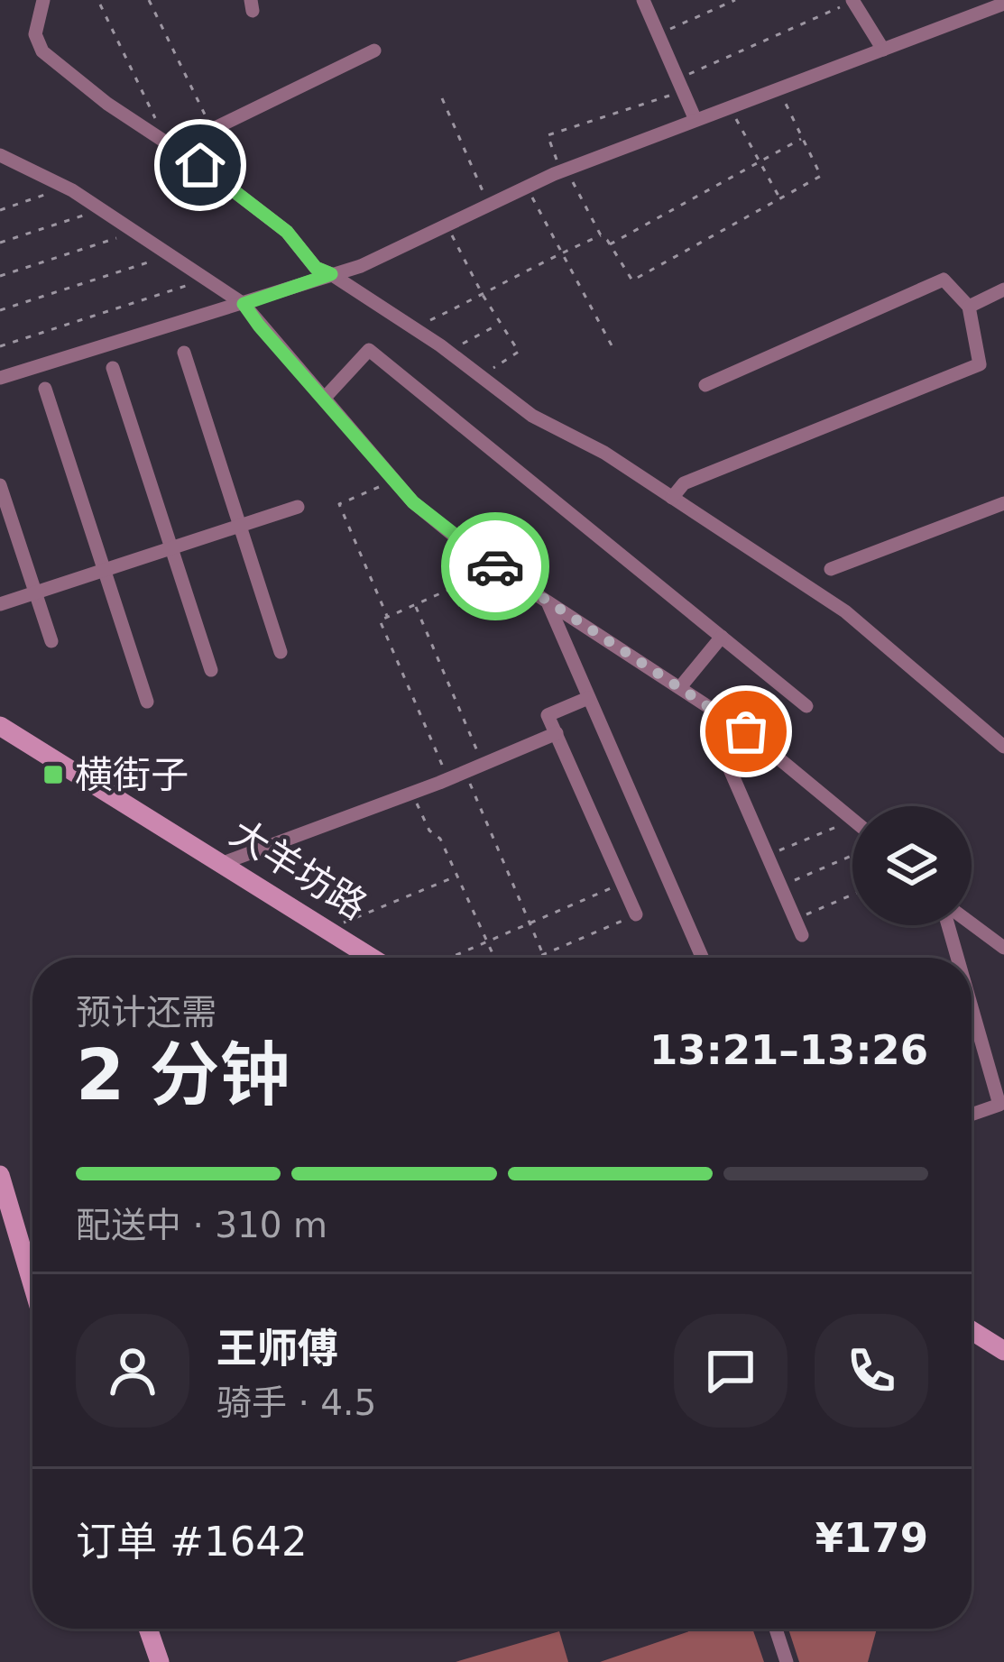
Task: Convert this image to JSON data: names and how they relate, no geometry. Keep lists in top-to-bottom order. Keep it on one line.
{"streets":{"main road":["大羊坊路"]},"places":{"transit":["横街子"]},"page":{"heading":["2 分钟","预计还需","13:21–13:26"],"panel":["王师傅","骑手 · 4.5","订单 #1642","¥179"],"bar":"配送中 · 310 m"}}
